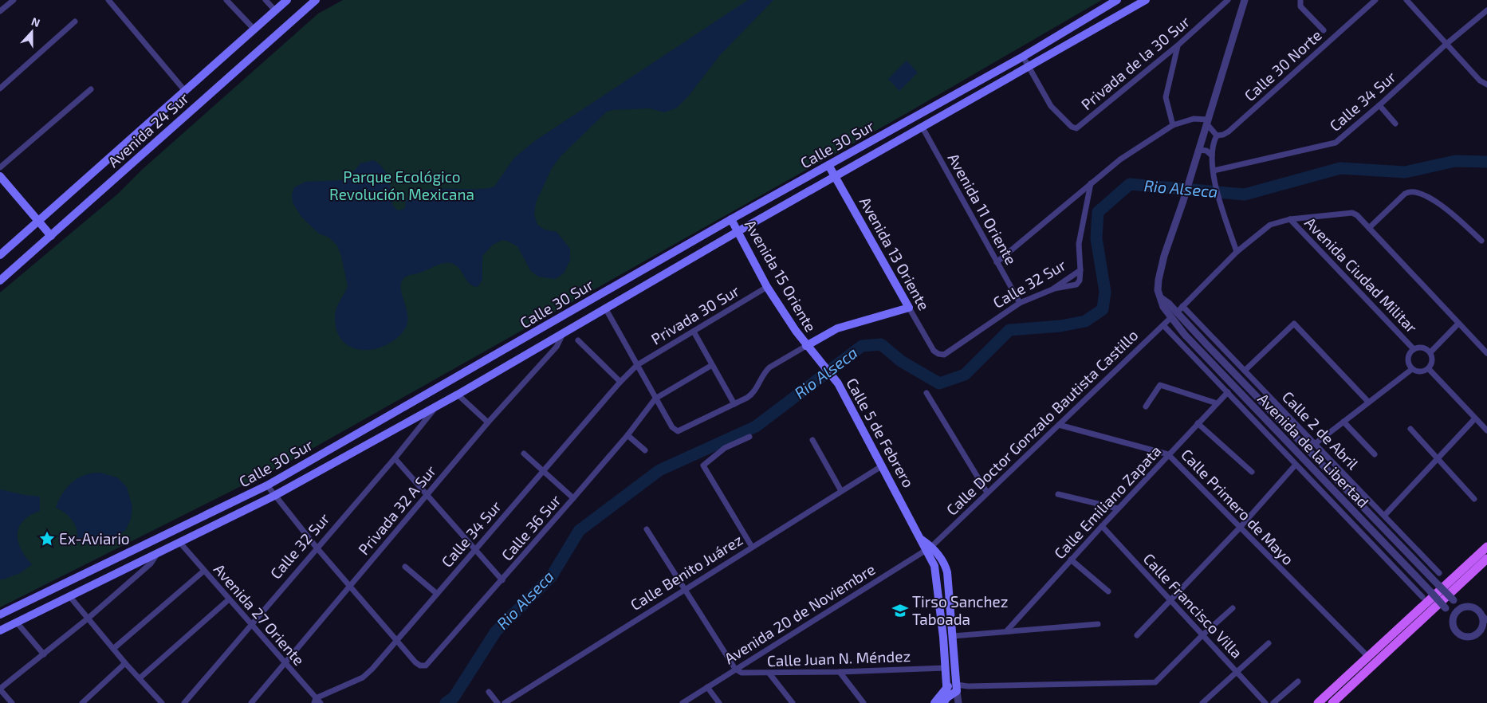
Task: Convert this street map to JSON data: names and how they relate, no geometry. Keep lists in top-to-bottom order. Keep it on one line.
{"streets":{"main road":["Avenida 24 Sur","Calle 30 Sur","Avenida 13 Oriente","Avenida 15 Oriente","Calle 5 de Febrero"],"street":["Privada de la 30 Sur","Calle 30 Norte","Calle 34 Sur","Avenida 11 Oriente","Avenida Ciudad Militar","Calle 32 Sur","Privada 30 Sur","Calle Doctor Gonzalo Bautista Castillo","Calle 2 de Abril","Avenida de la Libertad","Calle Emiliano Zapata","Calle Primero de Mayo","Privada 32 A Sur","Calle 36 Sur","Calle Benito Juárez","Calle Francisco Villa","Avenida 20 de Noviembre","Avenida 27 Oriente","Calle Juan N. Méndez"]},"crossings":[["Privada de la 30 Sur","Calle 30 Sur"],["Calle 34 Sur","Privada 30 Sur"],["Calle 34 Sur","Calle 36 Sur"],["Calle 34 Sur","Avenida 27 Oriente"],["Calle 30 Sur","Avenida 11 Oriente"],["Calle 30 Sur","Avenida 13 Oriente"],["Calle 30 Sur","Avenida 15 Oriente"],["Calle 30 Sur","Calle 32 Sur"],["Calle 30 Sur","Privada 32 A Sur"],["Calle 30 Sur","Avenida 27 Oriente"],["Avenida 11 Oriente","Calle 32 Sur"],["Avenida 13 Oriente","Calle 32 Sur"],["Avenida Ciudad Militar","Calle Doctor Gonzalo Bautista Castillo"],["Avenida 15 Oriente","Privada 30 Sur"],["Avenida 15 Oriente","Calle 5 de Febrero"],["Calle 32 Sur","Avenida 27 Oriente"],["Calle Doctor Gonzalo Bautista Castillo","Calle 2 de Abril"],["Calle Doctor Gonzalo Bautista Castillo","Calle 5 de Febrero"],["Calle Doctor Gonzalo Bautista Castillo","Avenida de la Libertad"],["Calle Doctor Gonzalo Bautista Castillo","Calle Primero de Mayo"],["Calle Doctor Gonzalo Bautista Castillo","Avenida 20 de Noviembre"],["Calle 5 de Febrero","Calle Benito Juárez"],["Calle 5 de Febrero","Avenida 20 de Noviembre"],["Calle Emiliano Zapata","Calle Primero de Mayo"],["Calle Emiliano Zapata","Calle Francisco Villa"],["Privada 32 A Sur","Avenida 27 Oriente"],["Avenida 20 de Noviembre","Calle Juan N. Méndez"]],"water":["Rio Alseca"],"parks":["Parque Ecológico Revolución Mexicana"],"places":{"place":["Ex-Aviario"],"school or university":["Tirso Sanchez Taboada"]},"north":"top"}
